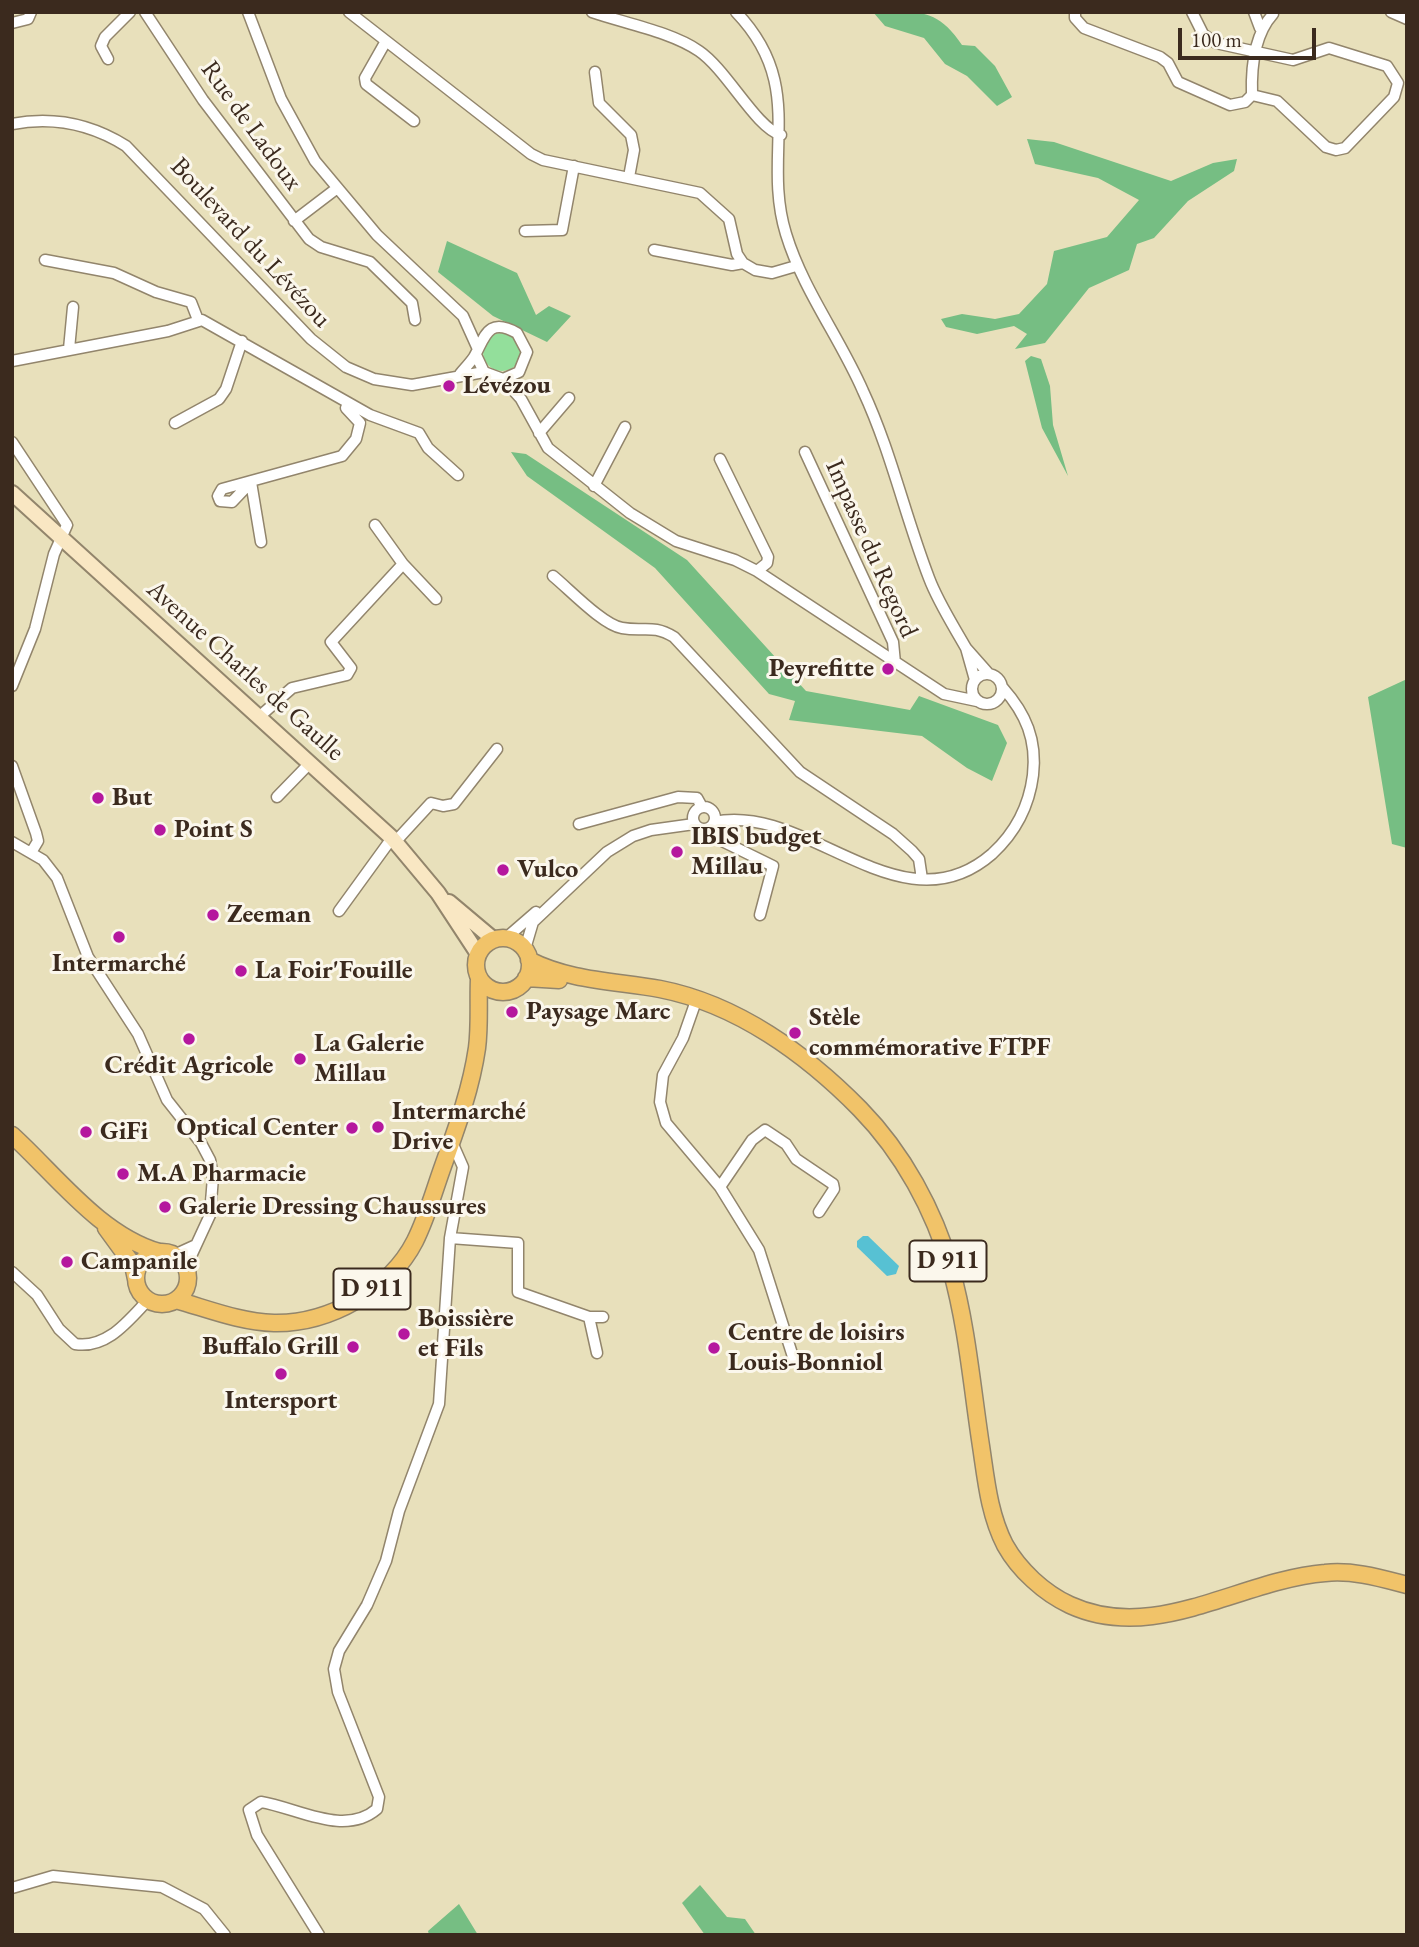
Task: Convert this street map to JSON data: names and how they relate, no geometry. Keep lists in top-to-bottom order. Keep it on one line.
{"streets":{"main road":["Avenue Charles de Gaulle","D 911"],"street":["Rue de Ladoux","Boulevard du Lévézou","Impasse du Regord"]},"places":["Lévézou","Peyrefitte","But","Point S","IBIS budget Millau","Vulco","Zeeman","Intermarché","La Foir'Fouille","Paysage Marc","Stèle commémorative FTPF","Crédit Agricole","La Galerie Millau","Intermarché Drive","Optical Center","GiFi","M.A Pharmacie","Galerie Dressing Chaussures","Campanile","Boissière et Fils","Buffalo Grill","Centre de loisirs Louis-Bonniol","Intersport"],"scale_bar":"100 m"}
